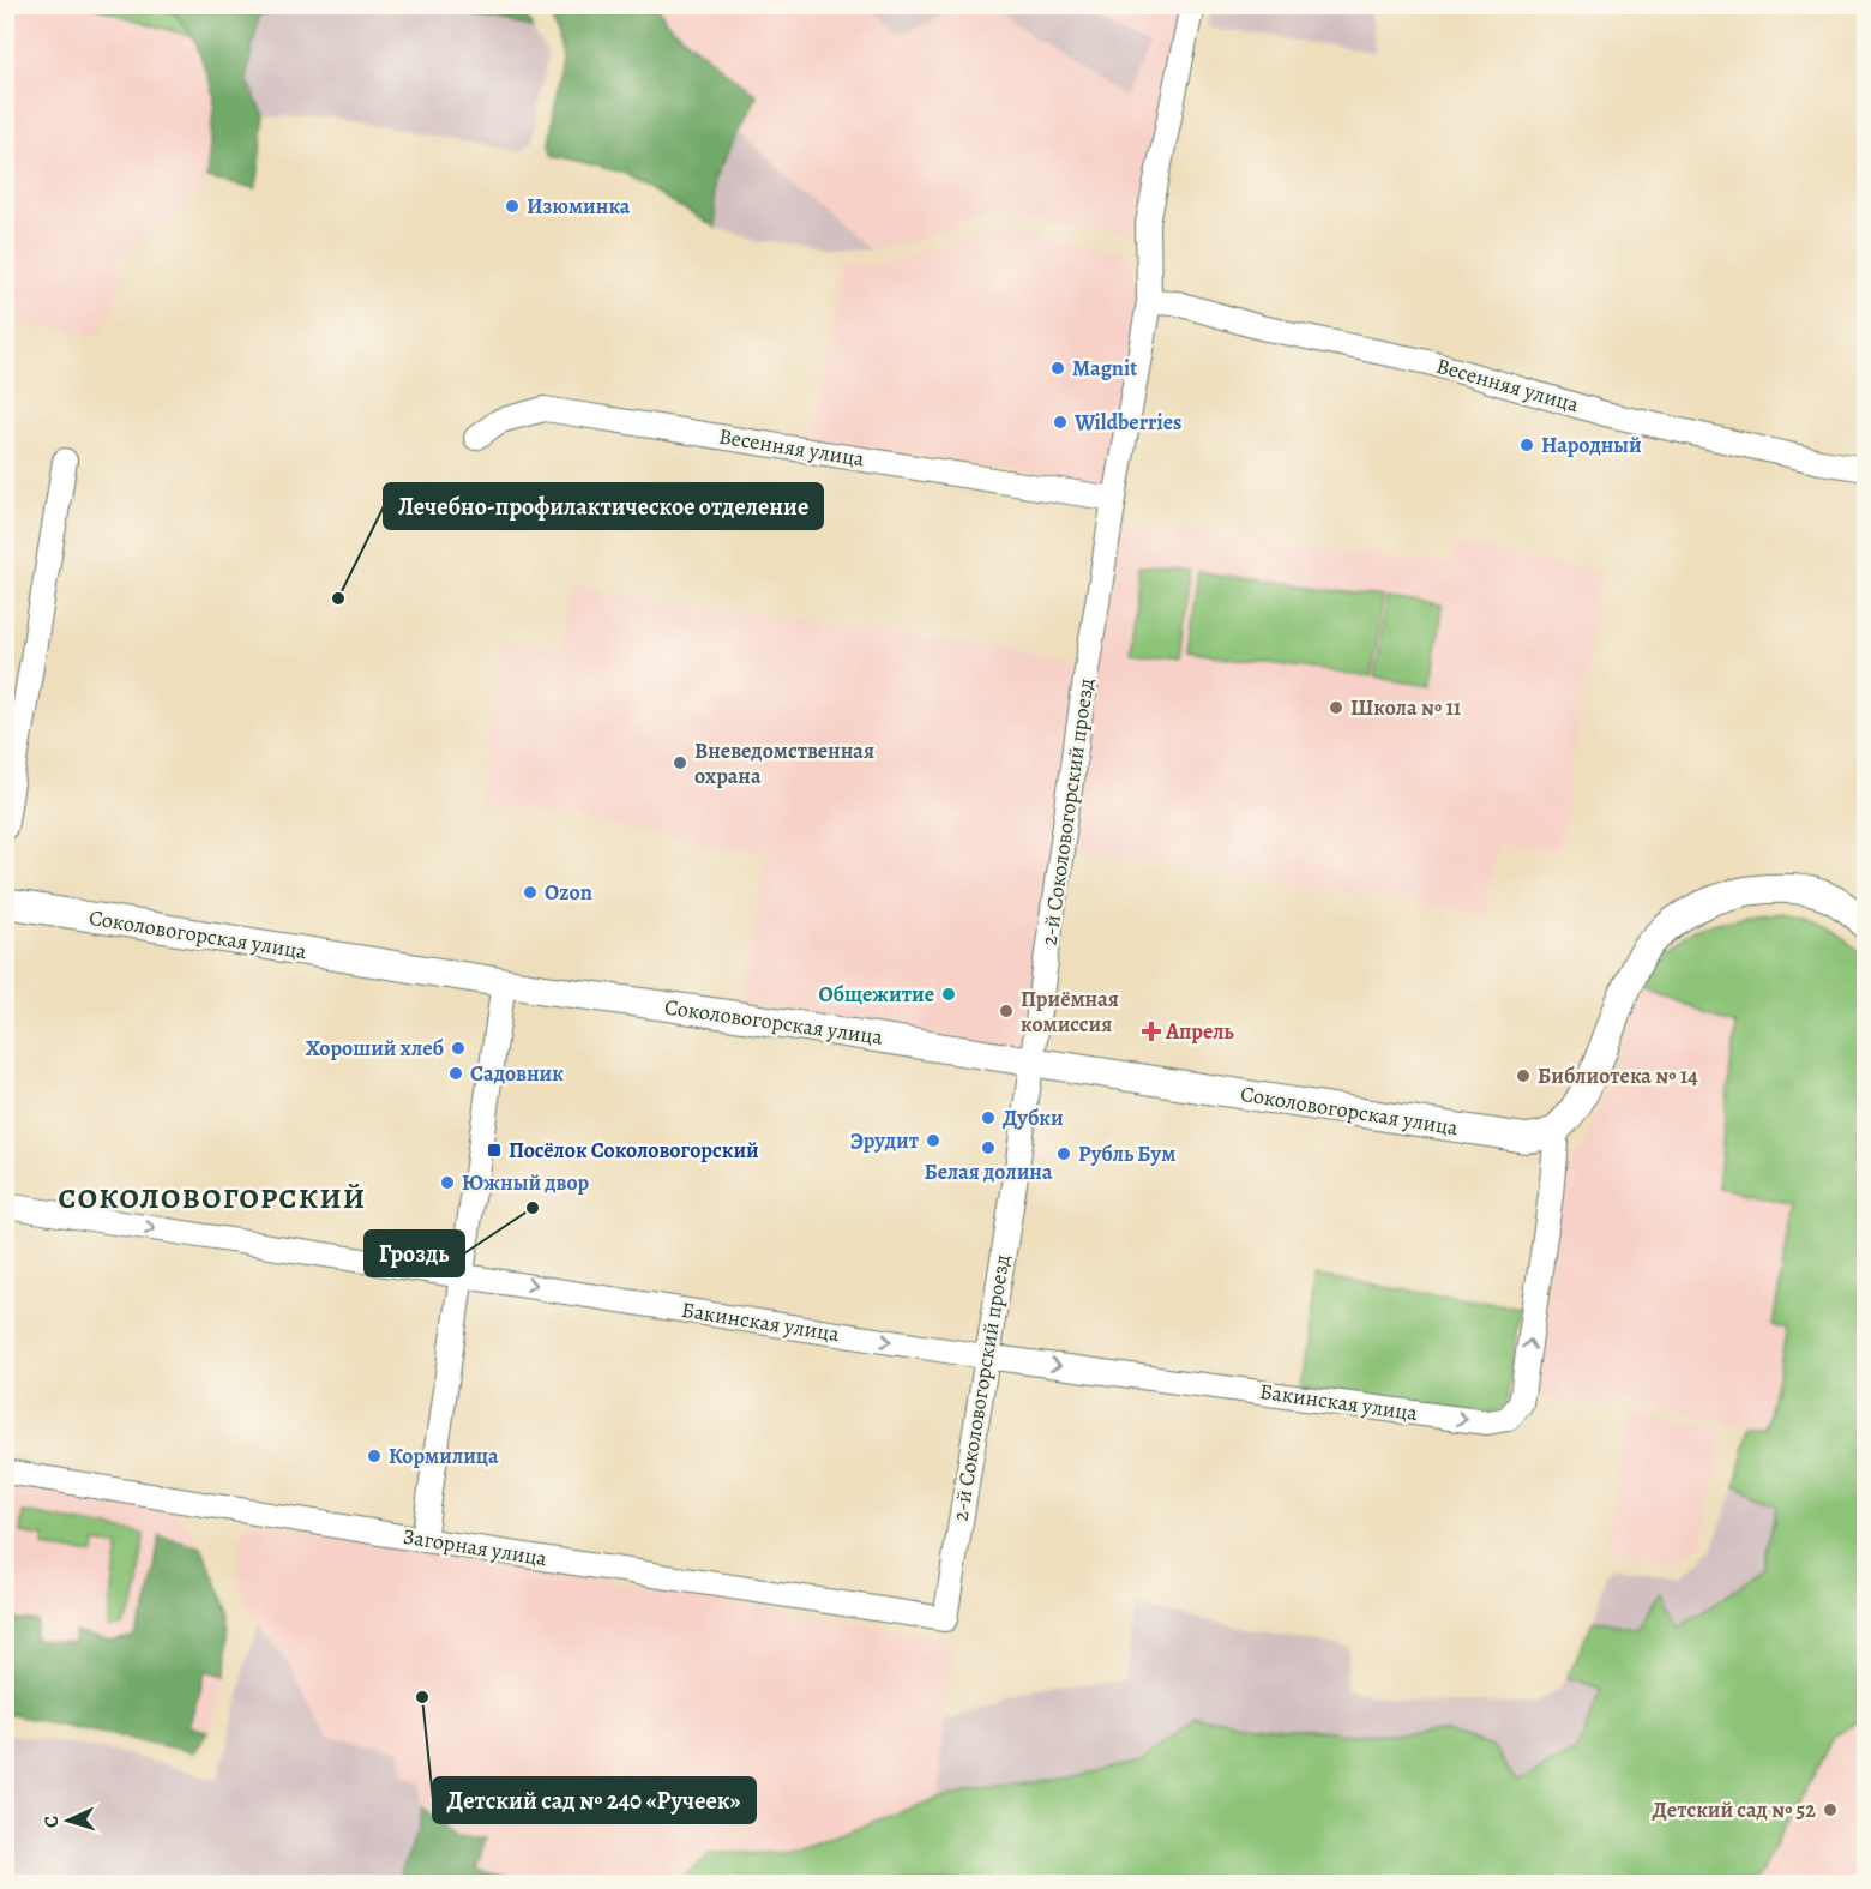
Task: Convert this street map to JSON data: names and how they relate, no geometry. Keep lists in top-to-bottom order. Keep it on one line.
{"streets":{"main road":["Соколовогорская улица"],"street":["Весенняя улица","2-й Соколовогорский проезд","Бакинская улица","Загорная улица"]},"crossings":[["Весенняя улица","2-й Соколовогорский проезд"],["2-й Соколовогорский проезд","Соколовогорская улица"],["2-й Соколовогорский проезд","Бакинская улица"],["2-й Соколовогорский проезд","Загорная улица"],["Соколовогорская улица","Бакинская улица"]],"one_way":["Бакинская улица"],"districts":["СОКОЛОВОГОРСКИЙ"],"places":{"other":["Изюминка","Magnit","Wildberries","Народный","Лечебно-профилактическое отделение","Школа № 11","Вневедомственная охрана","Ozon","Общежитие","Приёмная комиссия","Хороший хлеб","Садовник","Библиотека № 14","Дубки","Эрудит","Белая долина","Рубль Бум","Южный двор","Гроздь","Кормилица","Детский сад № 240 «Ручеек»","Детский сад № 52"],"health":["Апрель"],"transit":["Посёлок Соколовогорский"]},"north":"left"}
